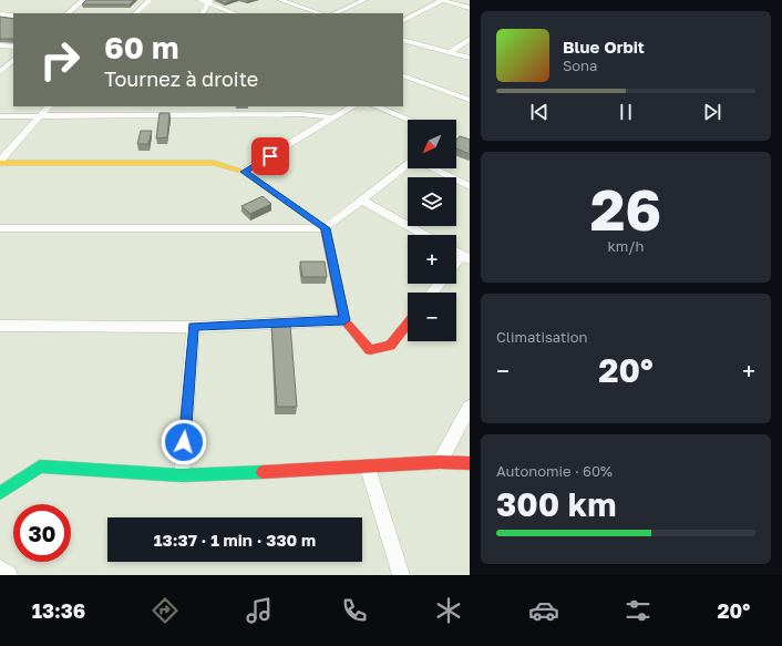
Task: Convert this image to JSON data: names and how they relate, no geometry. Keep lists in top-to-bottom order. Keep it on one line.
{"north":"bottom left","page":{"turn":["60 m","Tournez à droite"],"song":["Blue Orbit","Sona"],"map_buttons":["+","−"],"tile":[["26","km/h"],"Climatisation",["Autonomie · 60%","300 km"]],"heat":["−","20°","+"],"limit":"30","trip":"13:37 · 1 min · 330 m","tabs":["13:36","20°"]}}
